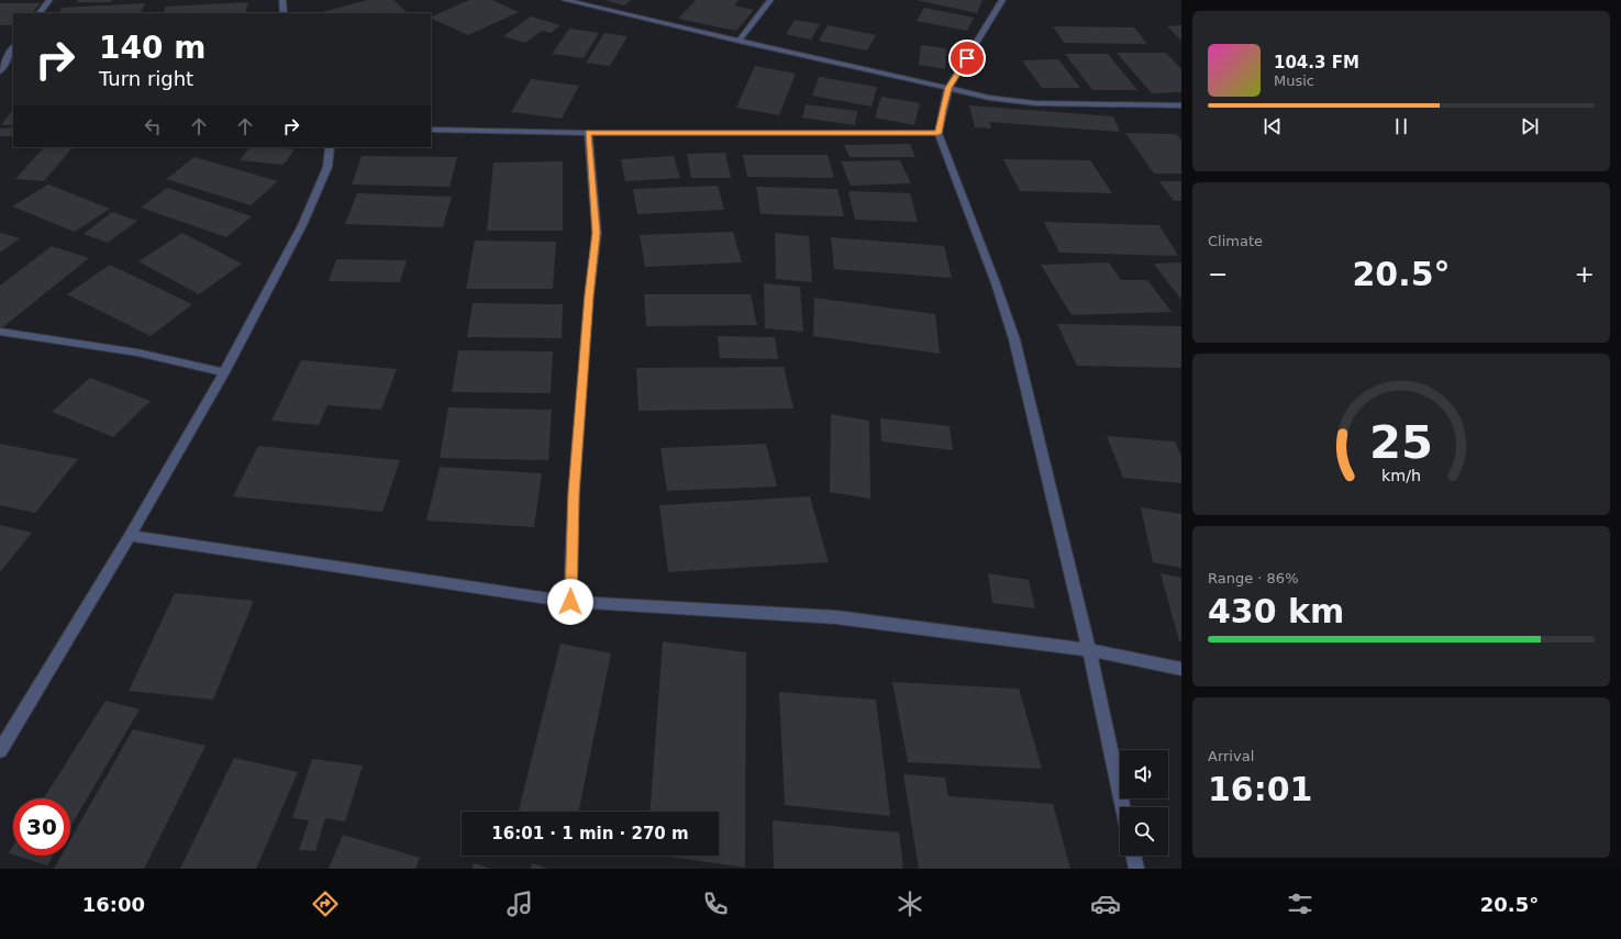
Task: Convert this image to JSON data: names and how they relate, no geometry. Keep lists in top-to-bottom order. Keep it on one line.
{"page":{"turn":["140 m","Turn right"],"song":["104.3 FM","Music"],"tile":["Climate",["Range · 86%","430 km"],["Arrival","16:01"]],"heat":["−","20.5°","+"],"limit":"30","trip":"16:01 · 1 min · 270 m","tabs":["16:00","20.5°"],"gauge":["25","km/h"]}}
